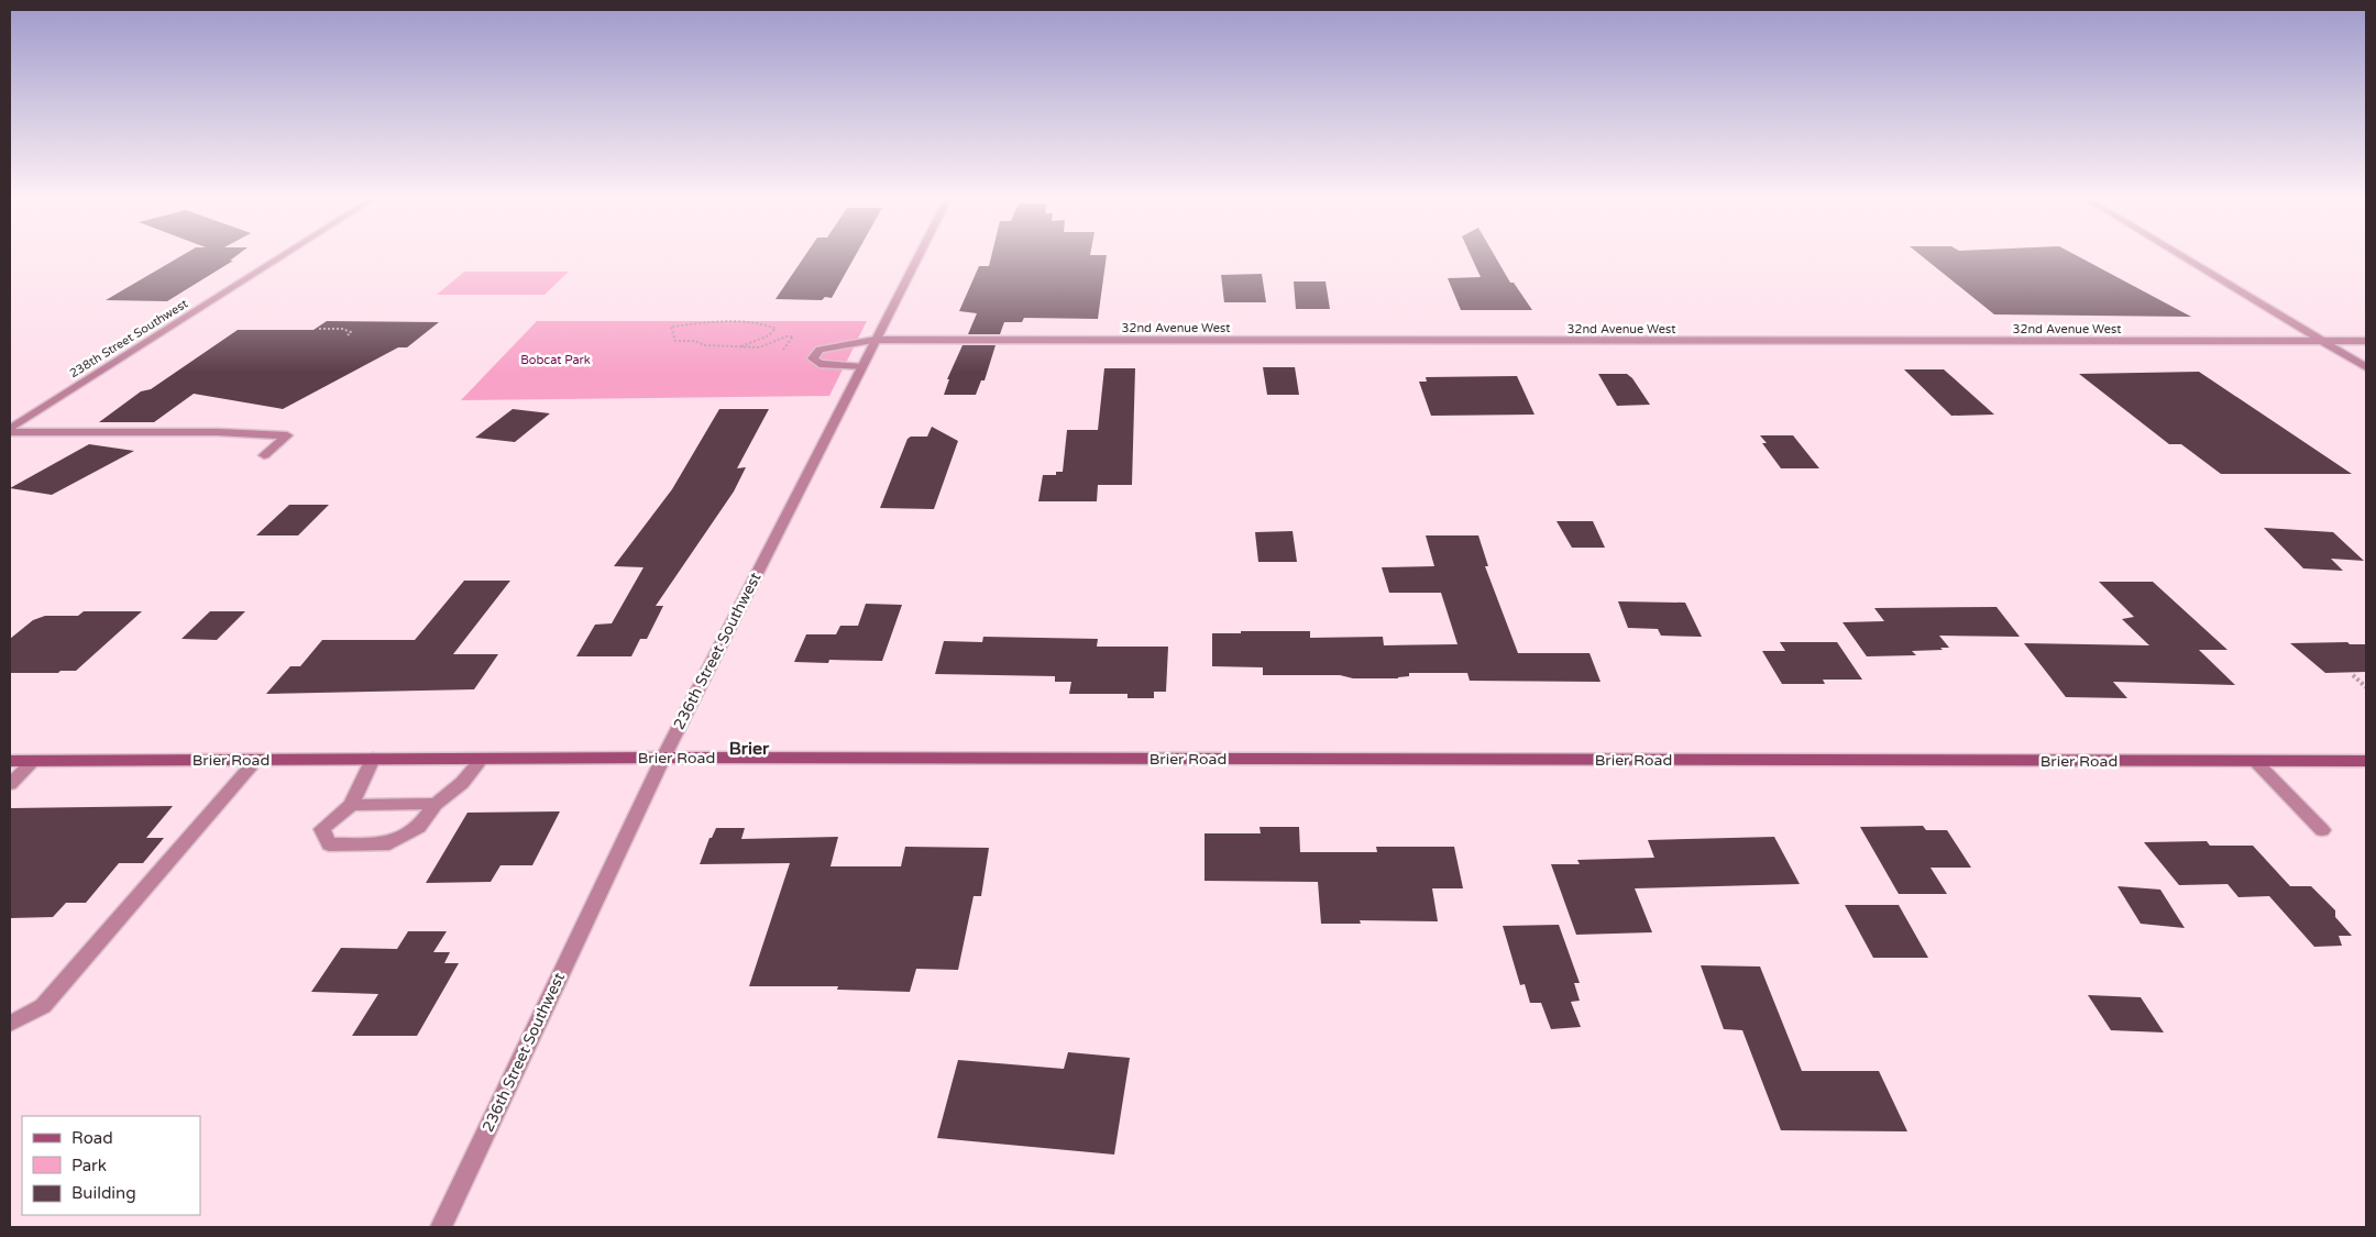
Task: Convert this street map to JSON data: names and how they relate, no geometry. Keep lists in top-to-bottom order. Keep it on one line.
{"streets":{"main road":["Brier Road"],"street":["32nd Avenue West","238th Street Southwest","236th Street Southwest"]},"crossings":[["32nd Avenue West","236th Street Southwest"],["236th Street Southwest","Brier Road"]],"districts":["Brier"],"parks":["Bobcat Park"],"legend":["Road","Park","Building"]}
